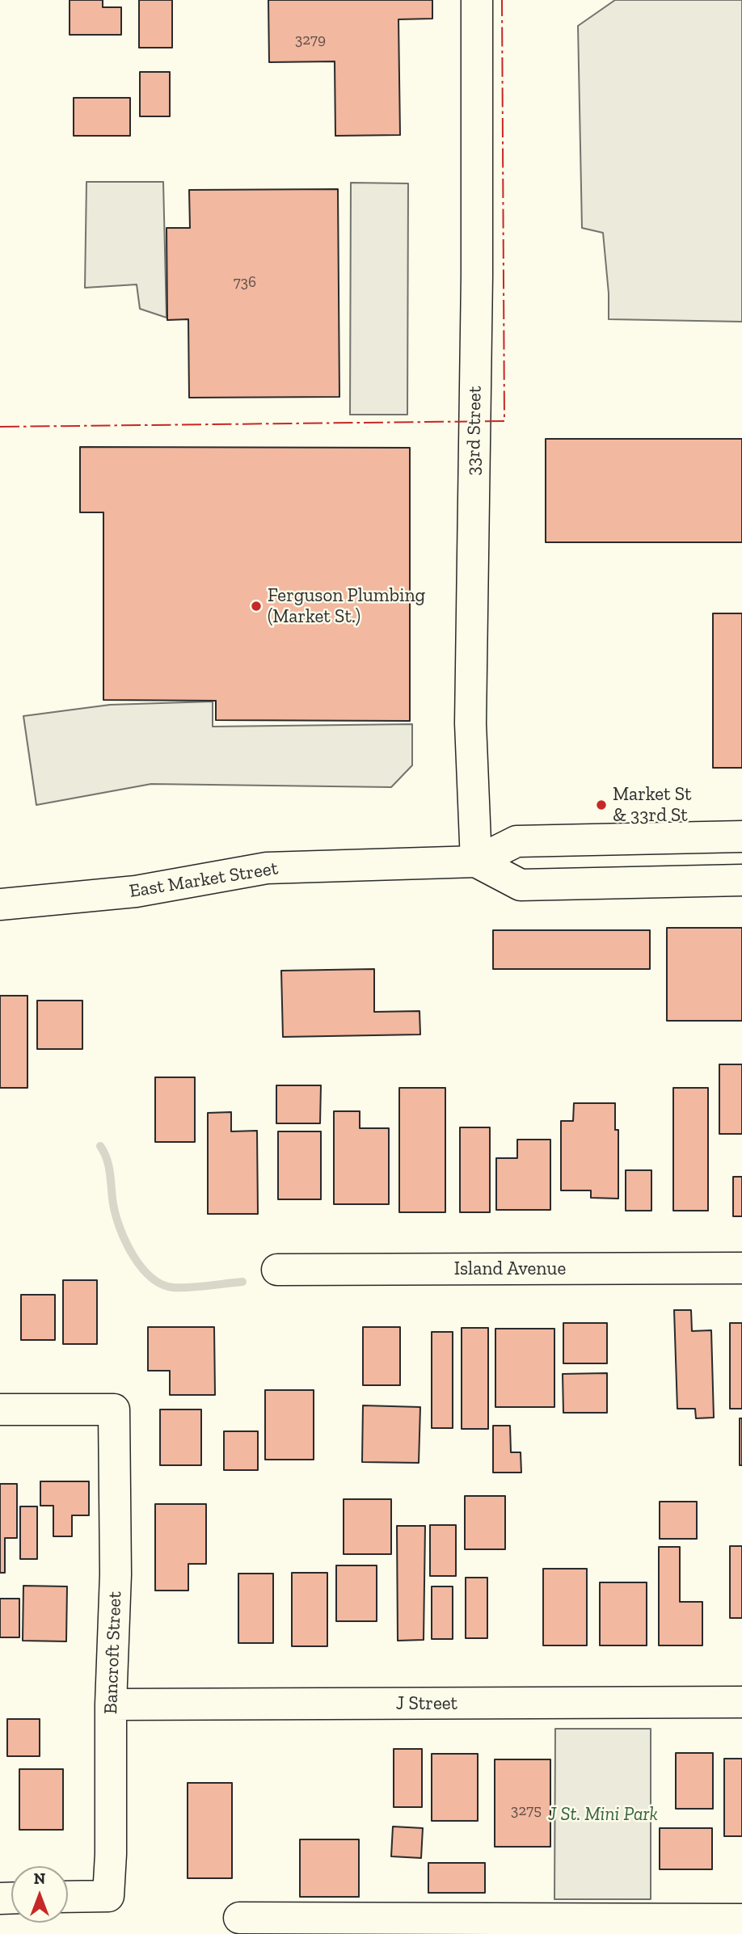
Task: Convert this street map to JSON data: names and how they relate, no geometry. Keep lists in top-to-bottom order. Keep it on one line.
{"streets":{"street":["33rd Street","East Market Street","Island Avenue","Bancroft Street","J Street"]},"crossings":[["33rd Street","East Market Street"],["Bancroft Street","J Street"]],"parks":["J St. Mini Park"],"places":["Ferguson Plumbing (Market St.)","Market St & 33rd St"],"house_numbers":["3279","736","3275"],"north":"top"}
